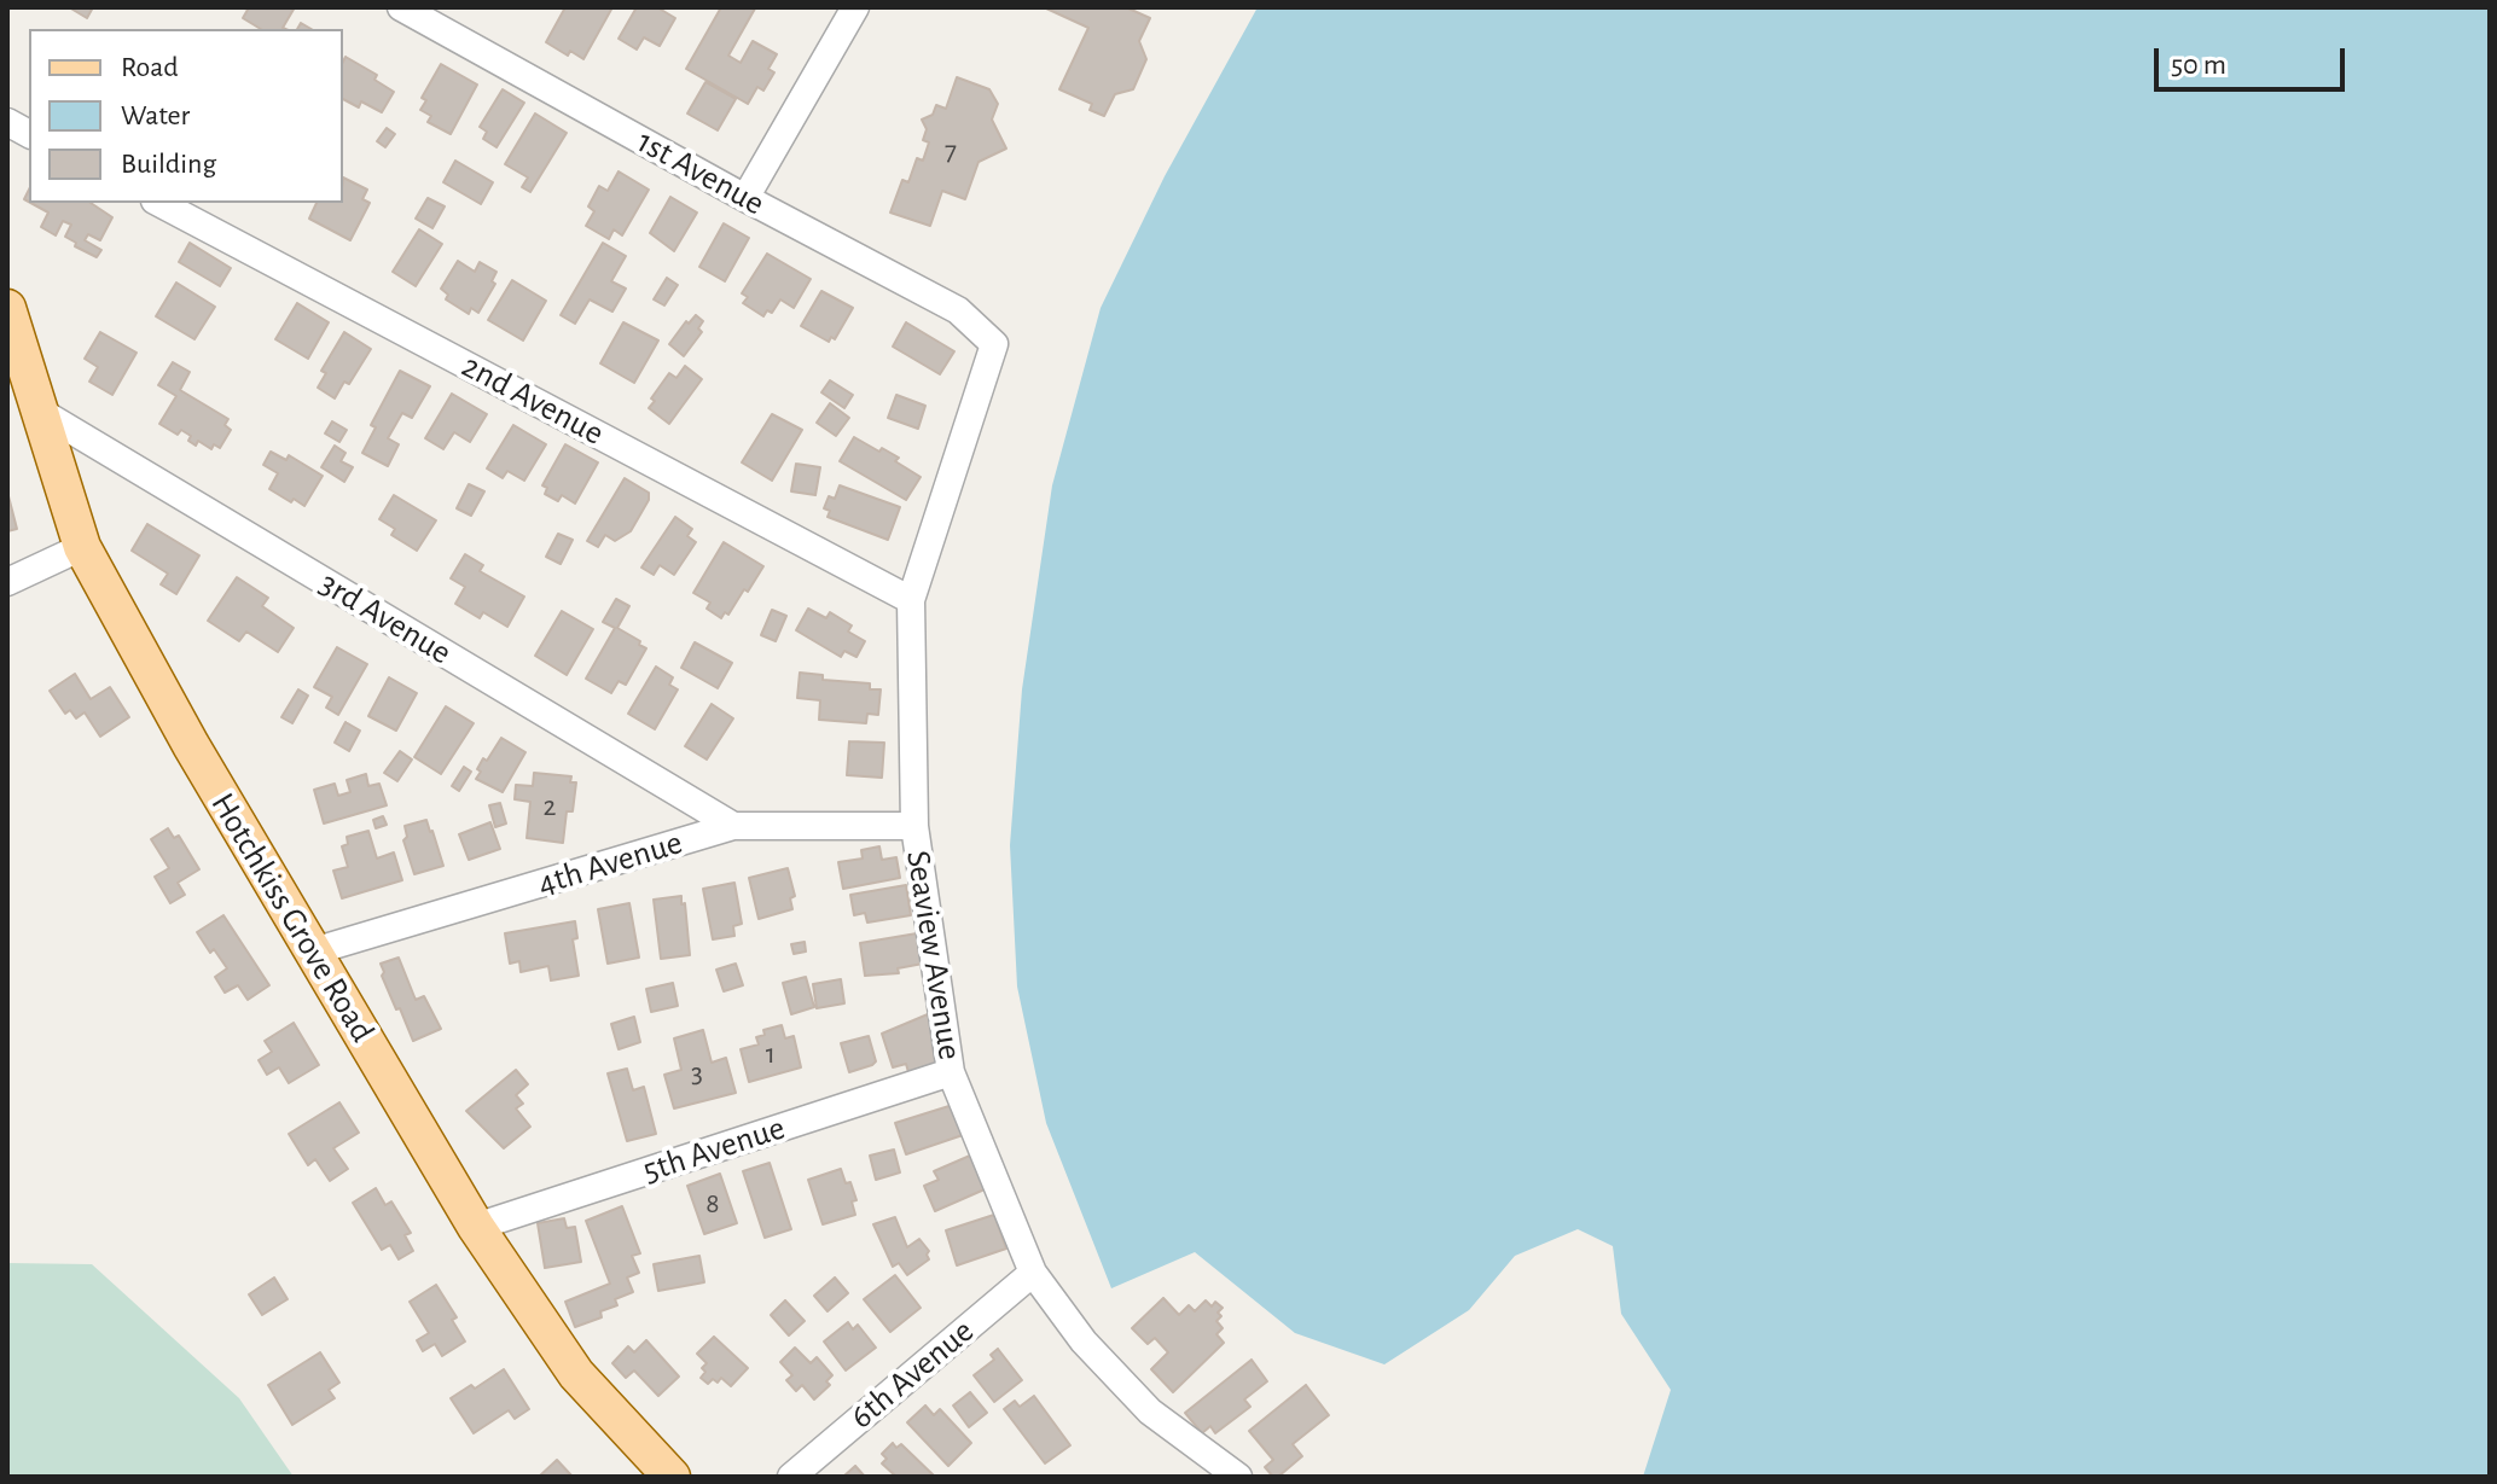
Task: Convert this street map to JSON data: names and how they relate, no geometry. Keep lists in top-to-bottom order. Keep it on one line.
{"streets":{"main road":["Hotchkiss Grove Road"],"street":["1st Avenue","2nd Avenue","3rd Avenue","4th Avenue","Seaview Avenue","5th Avenue","6th Avenue"]},"crossings":[["1st Avenue","Seaview Avenue"],["2nd Avenue","Seaview Avenue"],["3rd Avenue","4th Avenue"],["3rd Avenue","Hotchkiss Grove Road"],["4th Avenue","Hotchkiss Grove Road"],["4th Avenue","Seaview Avenue"],["Hotchkiss Grove Road","5th Avenue"],["Seaview Avenue","5th Avenue"],["Seaview Avenue","6th Avenue"]],"house_numbers":["7","2","1","3","8"],"legend":["Road","Water","Building"],"scale_bar":"50 m"}
